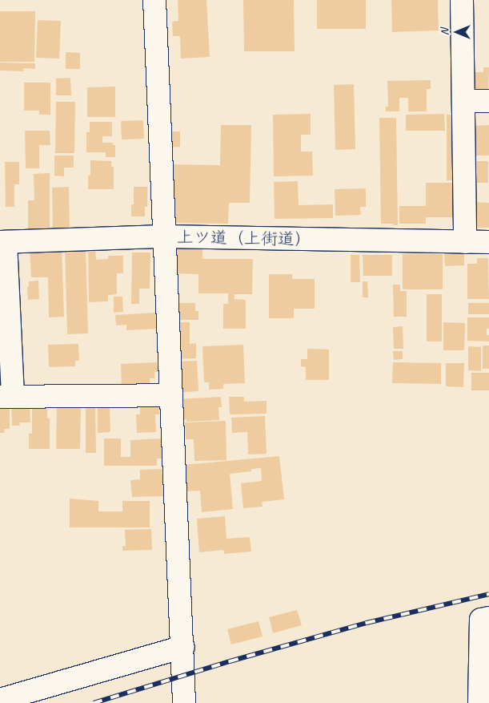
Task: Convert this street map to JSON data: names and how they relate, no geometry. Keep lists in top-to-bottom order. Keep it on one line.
{"streets":{"street":["上ツ道（上街道）"]},"north":"left"}
